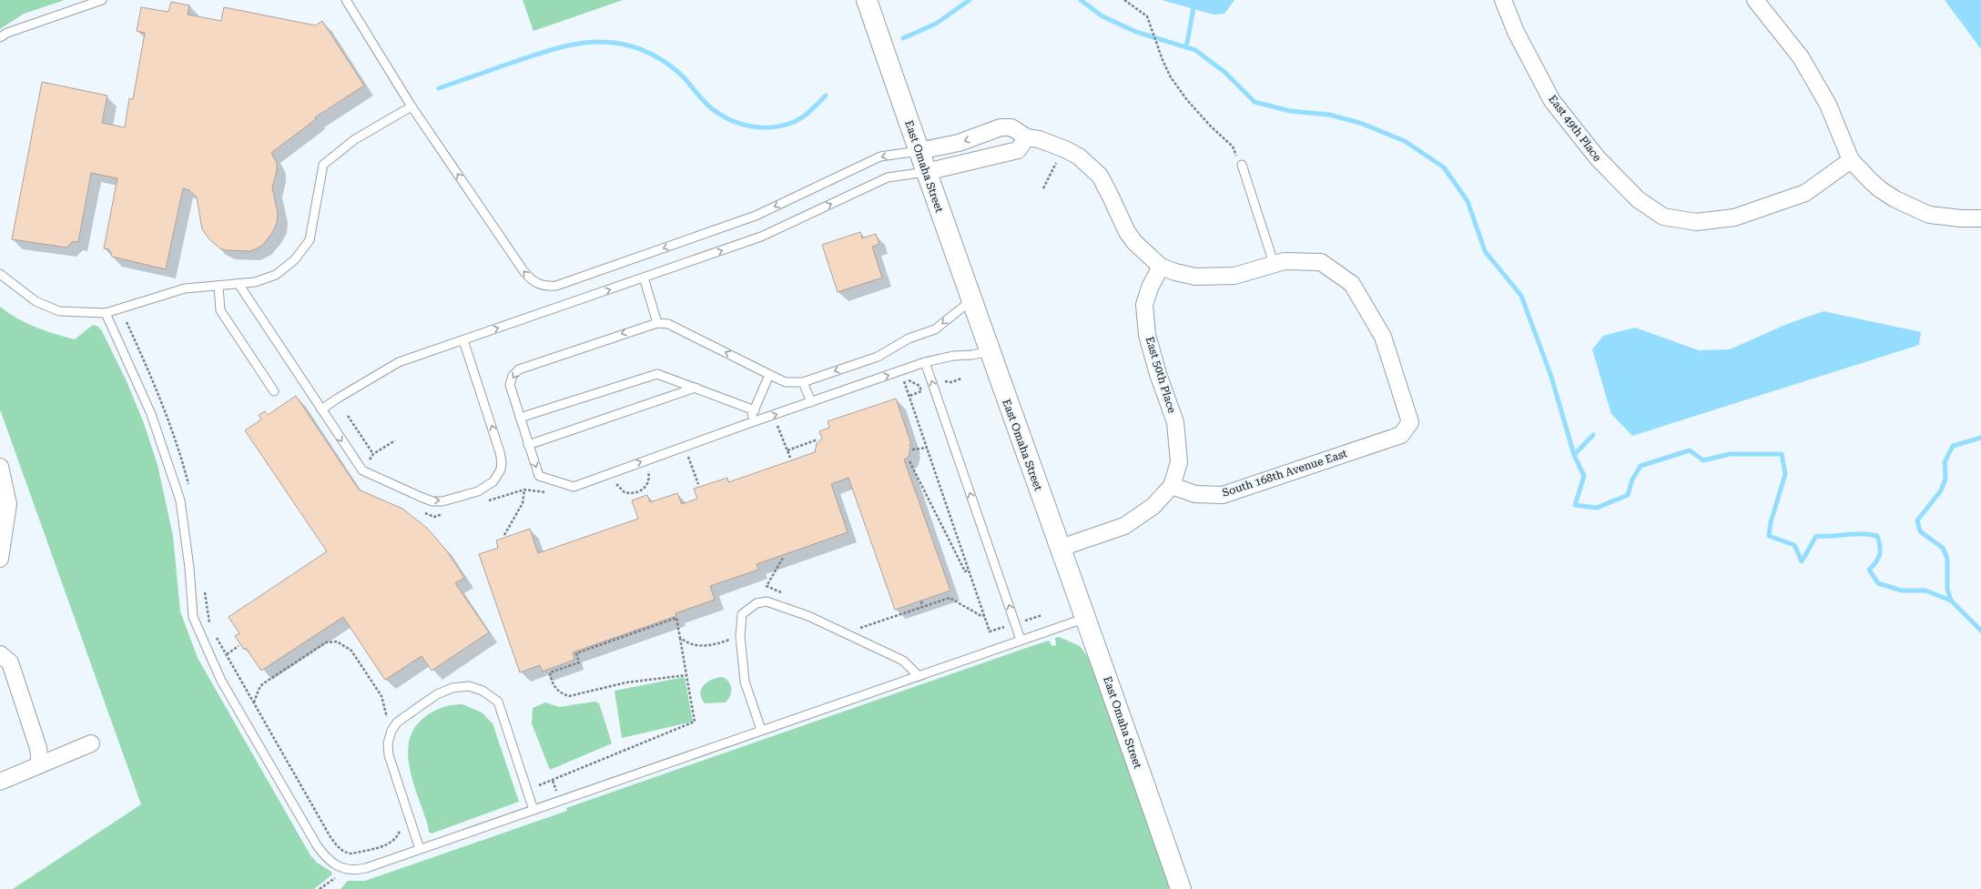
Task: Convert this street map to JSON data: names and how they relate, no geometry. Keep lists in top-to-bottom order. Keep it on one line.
{"streets":{"main road":["East Omaha Street"],"street":["East 49th Place","East 50th Place","South 168th Avenue East"]},"crossings":[["East 50th Place","South 168th Avenue East"]]}
